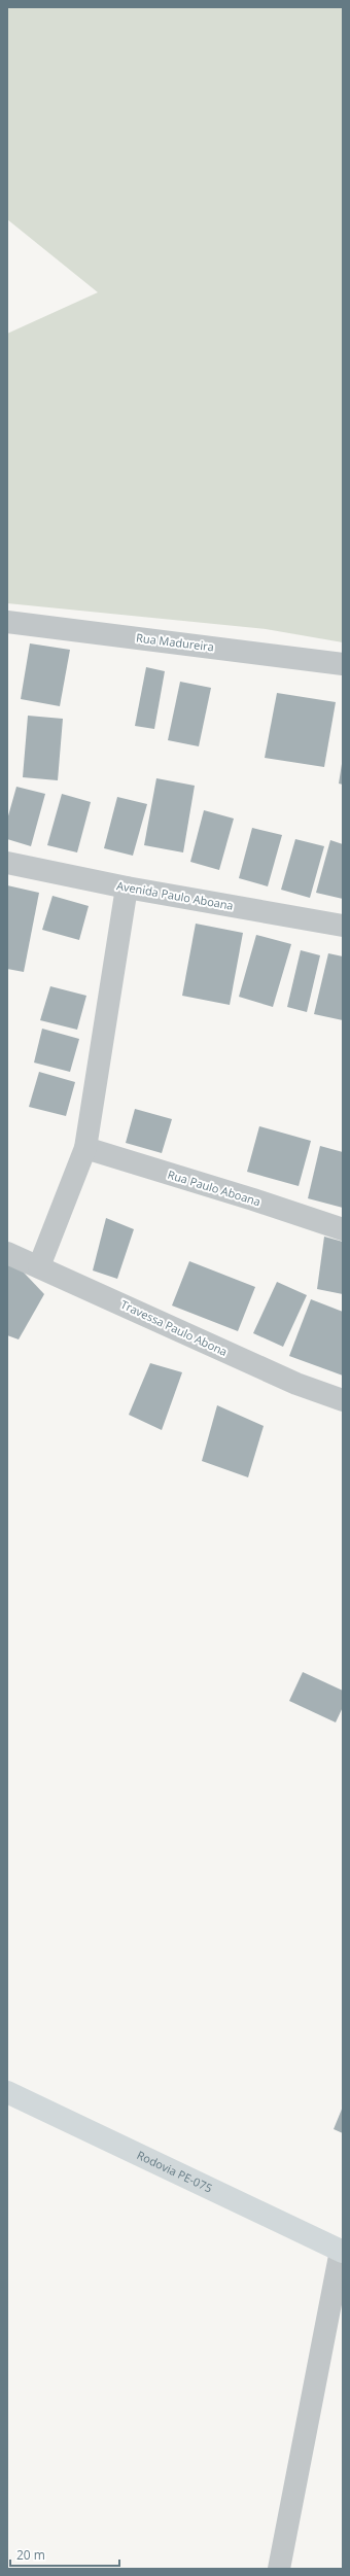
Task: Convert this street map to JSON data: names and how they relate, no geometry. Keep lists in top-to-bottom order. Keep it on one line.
{"streets":{"main road":["Rodovia PE-075"],"street":["Rua Madureira","Avenida Paulo Aboana","Rua Paulo Aboana","Travessa Paulo Abona"]},"scale_bar":"20 m"}
